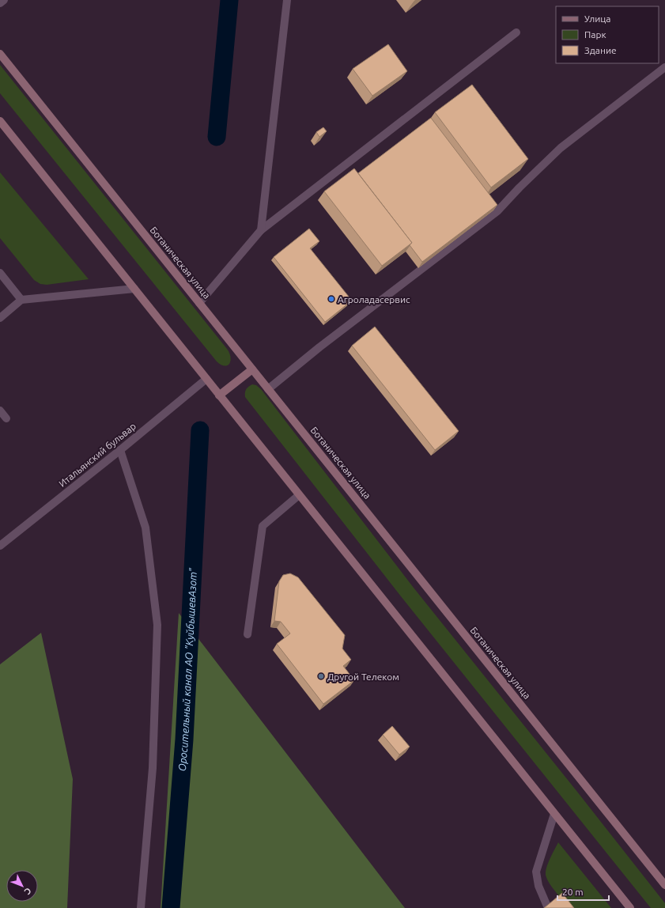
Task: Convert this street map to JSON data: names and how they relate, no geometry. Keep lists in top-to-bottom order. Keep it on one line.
{"streets":{"main road":["Ботаническая улица"],"street":["Итальянский бульвар"]},"water":["Оросительный канал АО \"КуйбышевАзот\""],"places":["Агроладасервис","Другой Телеком"],"legend":["Улица","Парк","Здание"],"scale_bar":"20 m","north":"bottom right"}
